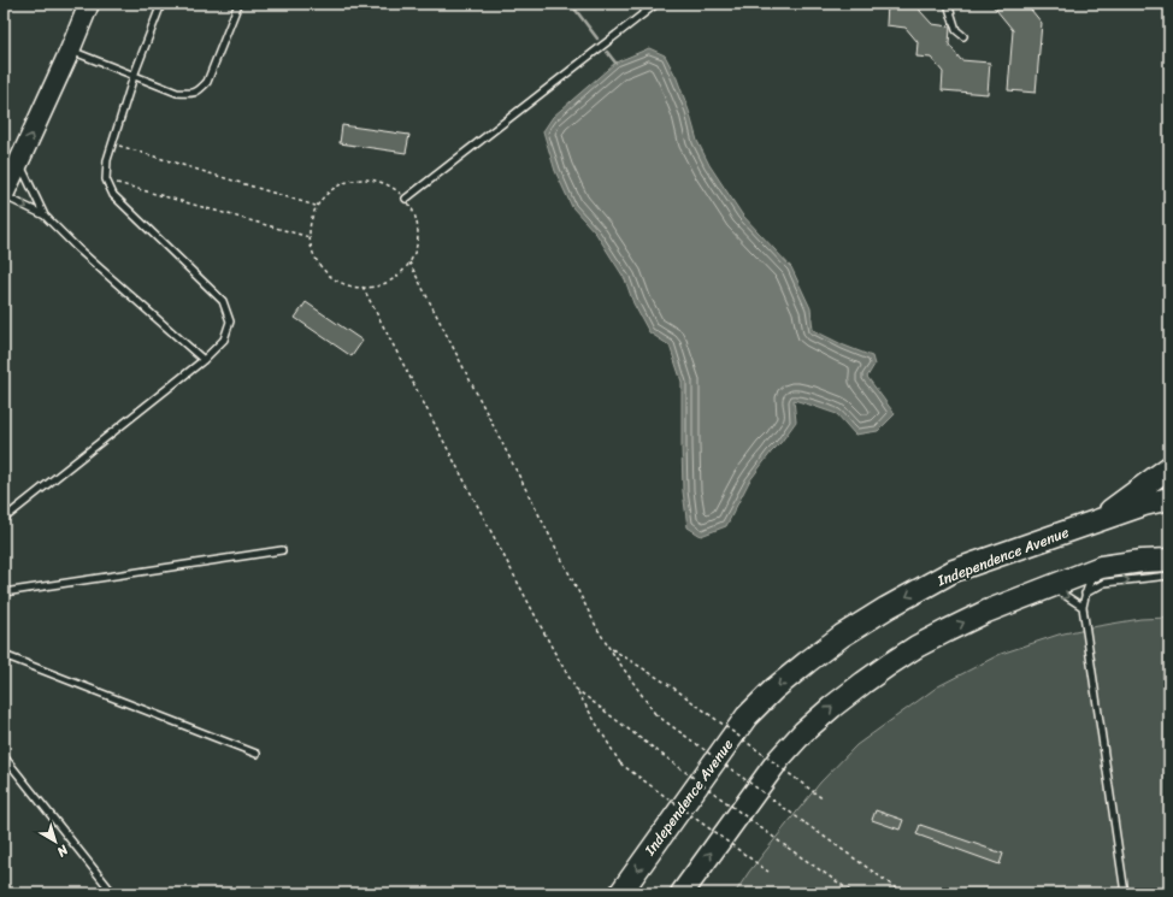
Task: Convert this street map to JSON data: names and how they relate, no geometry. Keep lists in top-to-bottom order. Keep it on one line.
{"streets":{"highway":["Independence Avenue"]},"north":"bottom right"}
